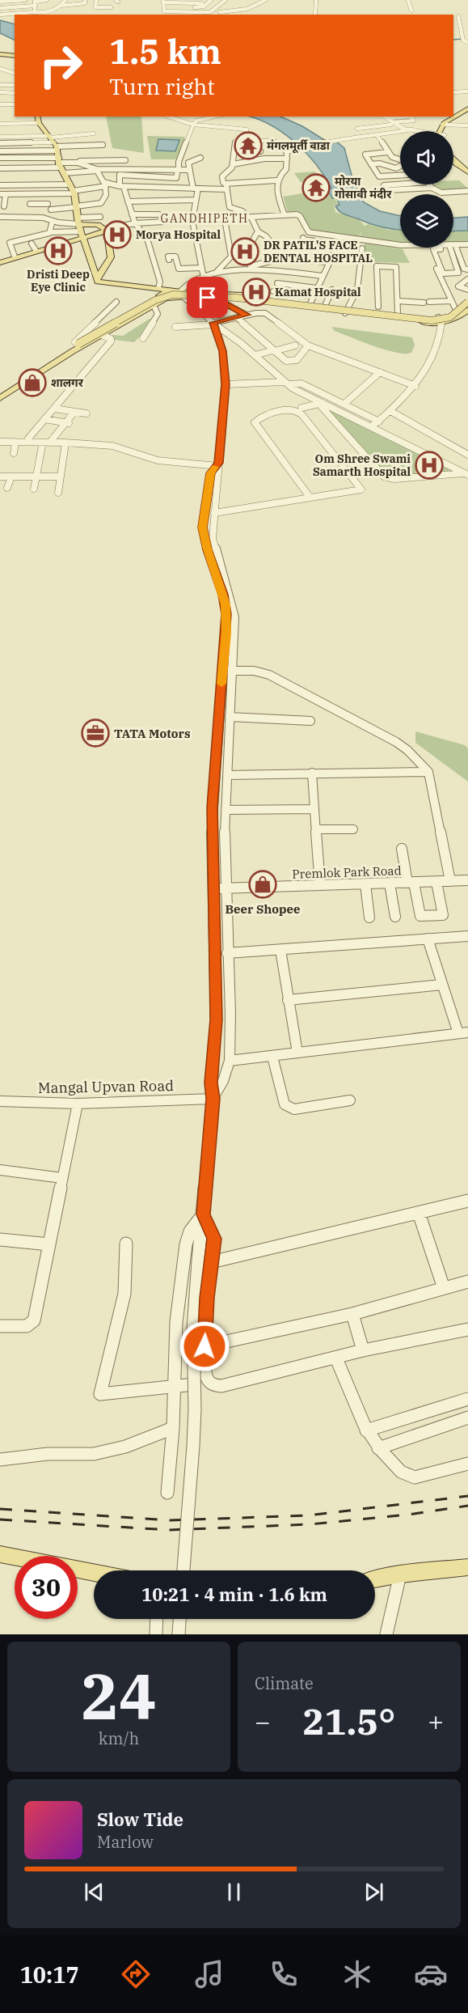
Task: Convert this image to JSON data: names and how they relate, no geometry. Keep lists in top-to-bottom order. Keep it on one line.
{"streets":{"street":["Premlok Park Road","Mangal Upvan Road"]},"districts":["GANDHIPETH"],"places":{"temple":["मंगलमूर्ती वाडा","मोरया गोसावी मंदीर"],"hospital":["Morya Hospital","Dristi Deep Eye Clinic","DR PATIL'S FACE DENTAL HOSPITAL","Kamat Hospital","Om Shree Swami Samarth Hospital"],"shop":["शालगर","Beer Shopee"],"office":["TATA Motors"]},"page":{"turn":["1.5 km","Turn right"],"limit":"30","trip":"10:21 · 4 min · 1.6 km","tile":[["24","km/h"],"Climate"],"heat":["−","21.5°","+"],"song":["Slow Tide","Marlow"],"tabs":"10:17"}}
